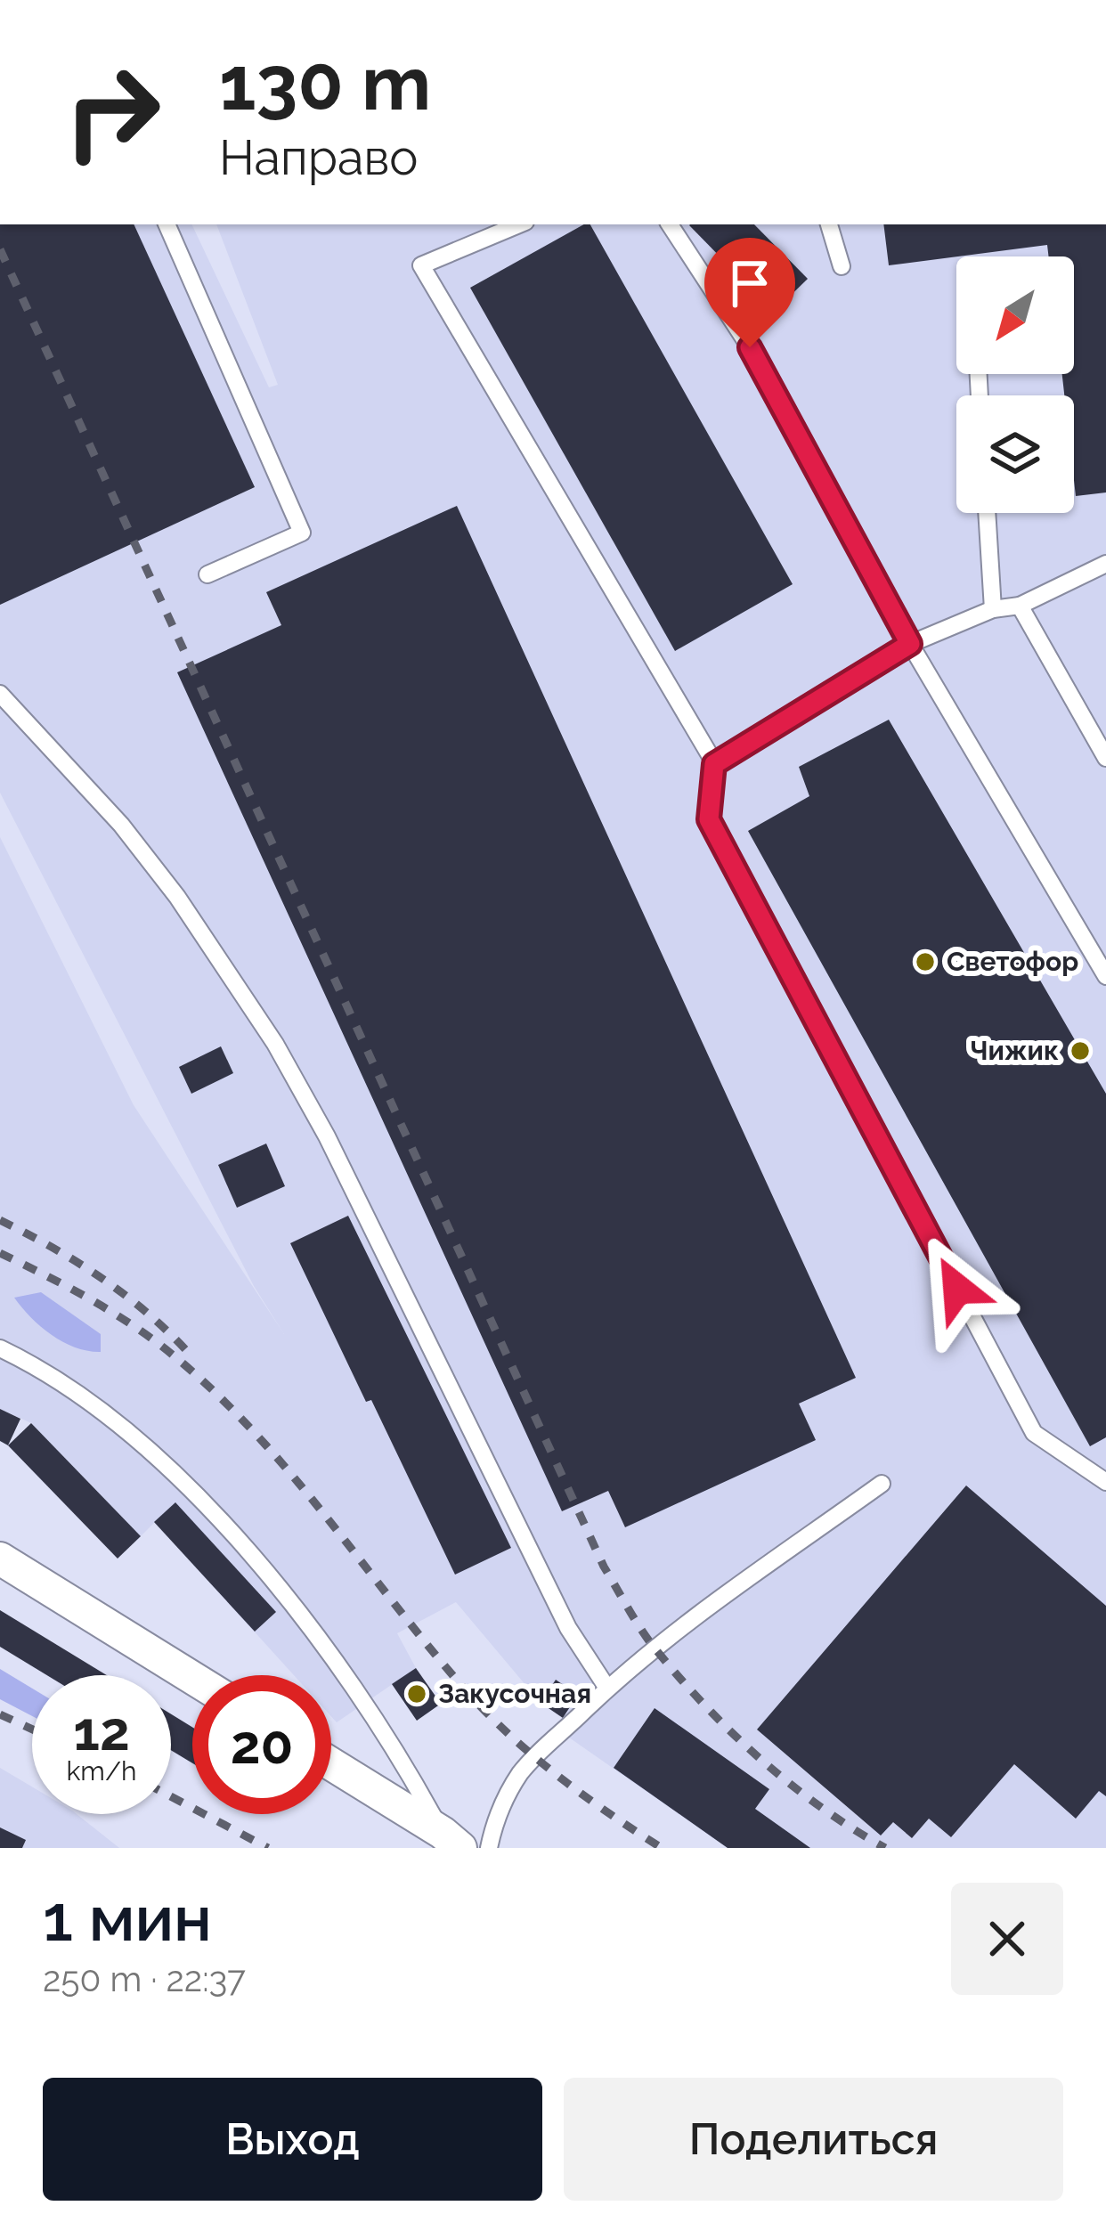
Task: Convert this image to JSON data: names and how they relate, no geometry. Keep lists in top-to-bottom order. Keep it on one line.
{"places":["Светофор","Чижик","Закусочная"],"north":"bottom left","page":{"turn":["130 m","Направо"],"speed":"12 km/h","limit":"20","heading":["1 мин","250 m · 22:37"],"buttons":["Выход","Поделиться"]}}
